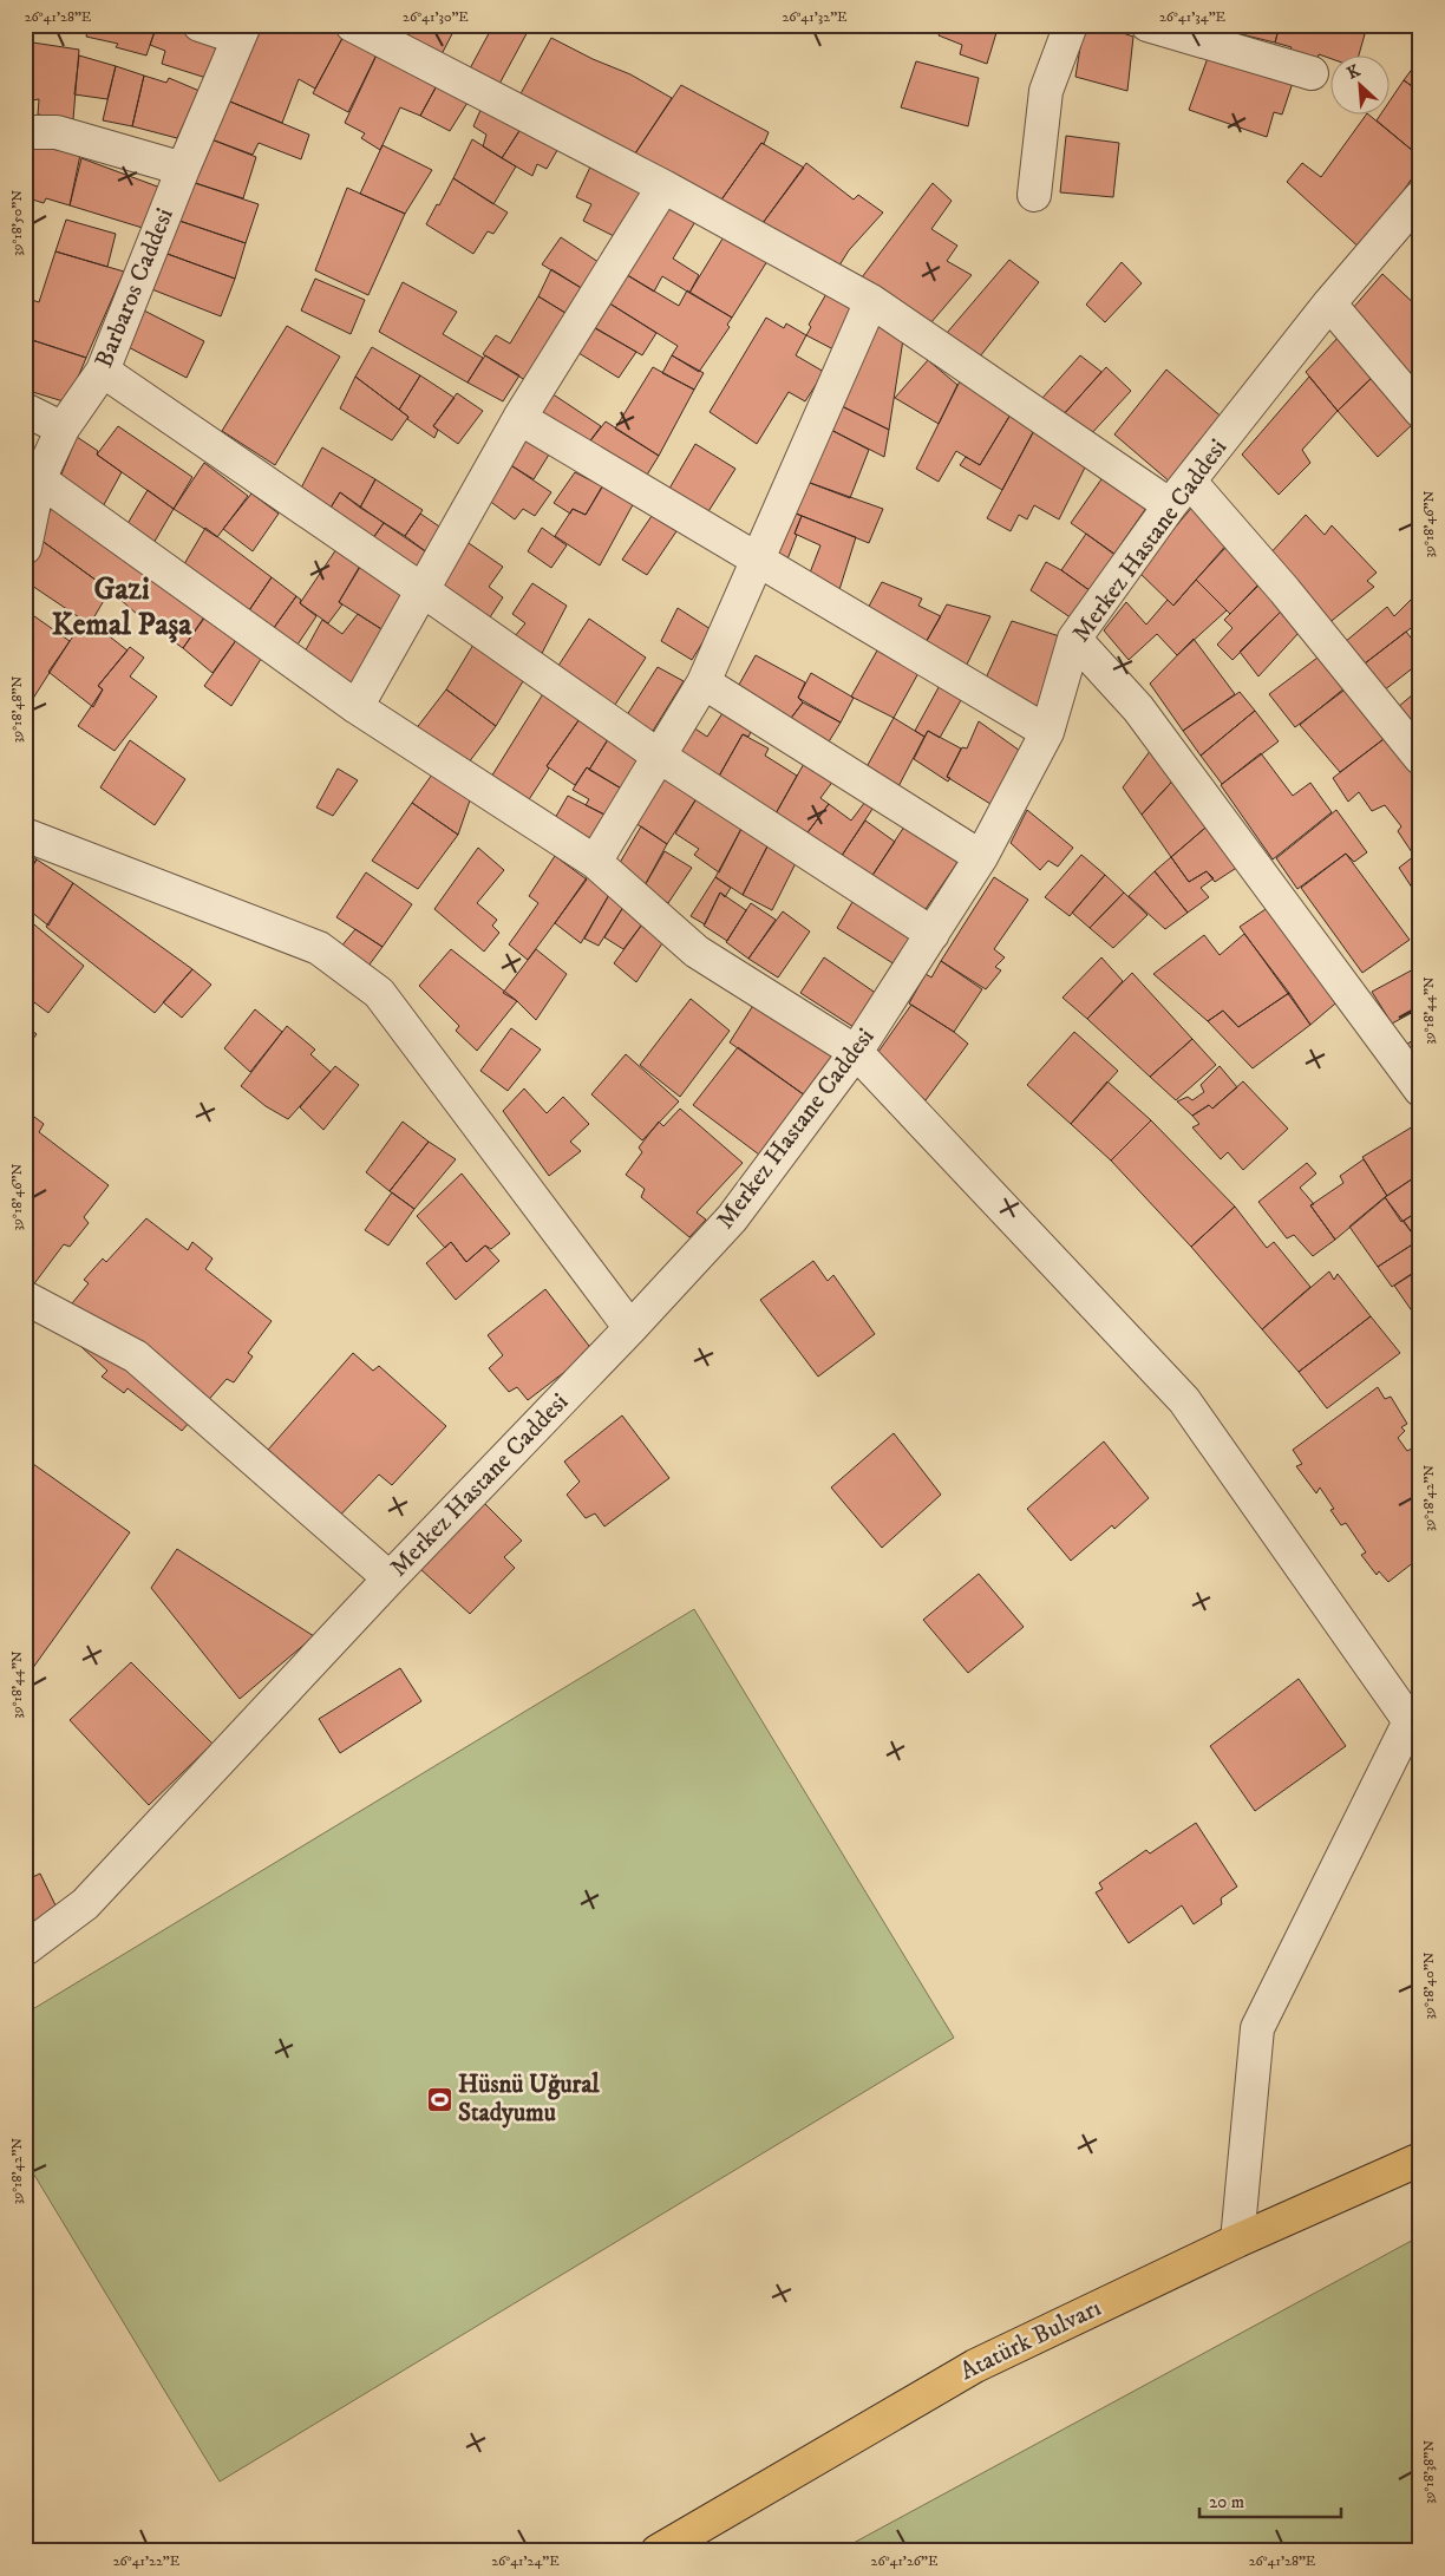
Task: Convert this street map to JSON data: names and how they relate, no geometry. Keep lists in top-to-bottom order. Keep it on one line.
{"streets":{"main road":["Atatürk Bulvarı"],"street":["Barbaros Caddesi","Merkez Hastane Caddesi"]},"districts":["Gazi Kemal Paşa"],"places":{"sports":["Hüsnü Uğural Stadyumu"]},"scale_bar":"20 m","north":"top left","coordinates":["26°41'28\"E","26°41'30\"E","26°41'32\"E","26°41'34\"E","39°18'50\"N","39°18'46\"N","39°18'48\"N","39°18'44\"N","39°18'42\"N","39°18'40\"N","39°18'38\"N","26°41'22\"E","26°41'24\"E","26°41'26\"E"]}
